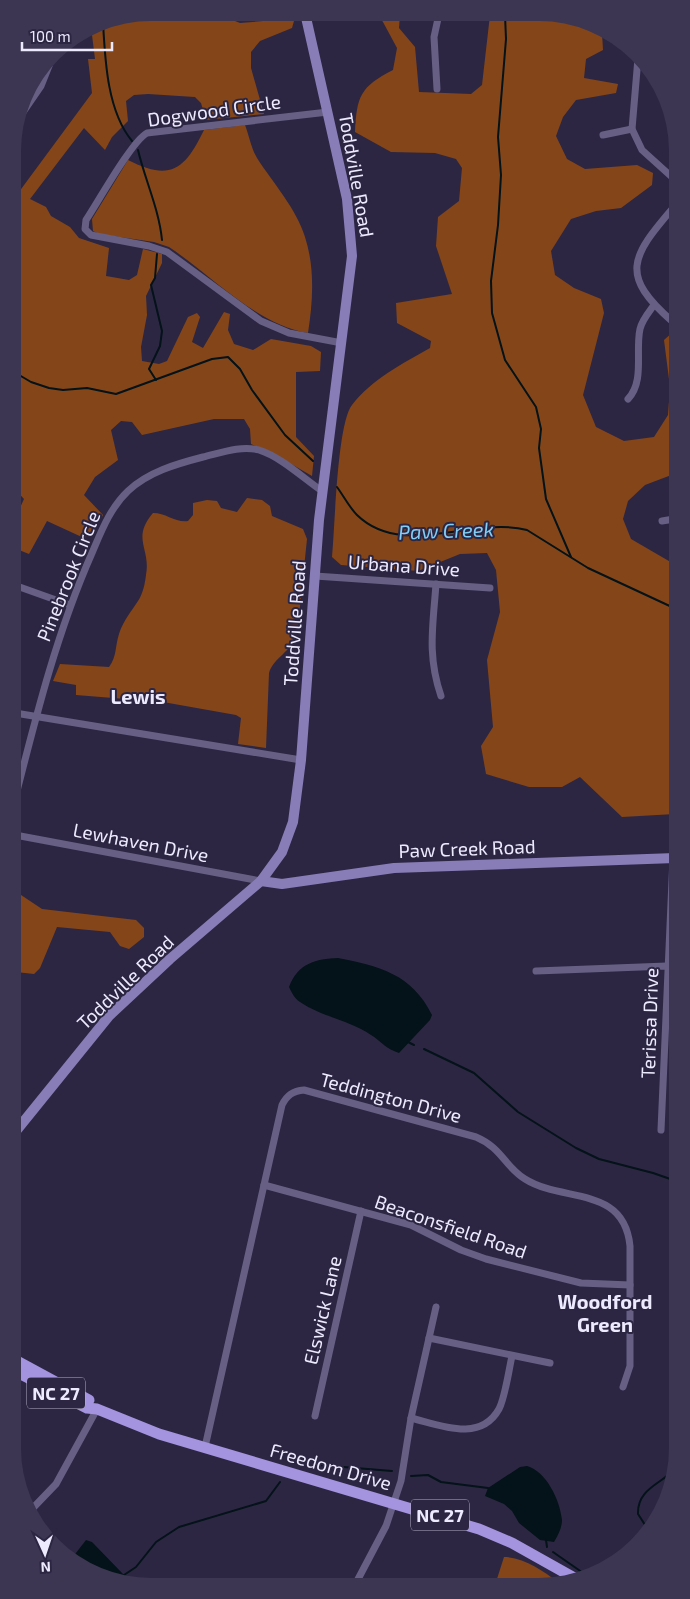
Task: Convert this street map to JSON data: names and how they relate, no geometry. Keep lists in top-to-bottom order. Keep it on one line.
{"streets":{"main road":["NC 27","Freedom Drive"],"street":["Dogwood Circle","Toddville Road","Urbana Drive","Pinebrook Circle","Lewhaven Drive","Paw Creek Road","Terissa Drive","Teddington Drive","Beaconsfield Road","Elswick Lane"]},"crossings":[["Dogwood Circle","Toddville Road"],["Toddville Road","Urbana Drive"],["Toddville Road","Pinebrook Circle"],["Toddville Road","Lewhaven Drive"],["Toddville Road","Paw Creek Road"],["Lewhaven Drive","Paw Creek Road"],["Teddington Drive","Beaconsfield Road"],["Teddington Drive","Freedom Drive"],["Beaconsfield Road","Elswick Lane"]],"districts":["Lewis","Woodford Green"],"water":["Paw Creek"],"scale_bar":"100 m","north":"bottom"}
